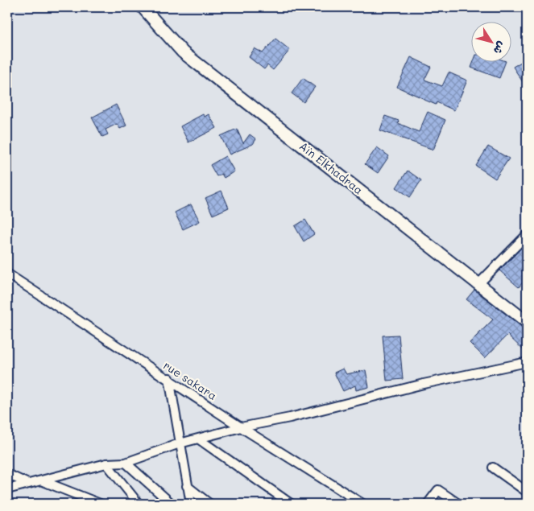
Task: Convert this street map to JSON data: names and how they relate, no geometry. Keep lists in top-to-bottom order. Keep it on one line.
{"streets":{"main road":["Aïn Elkhadraa"],"street":["rue sakara"]},"north":"bottom right"}
